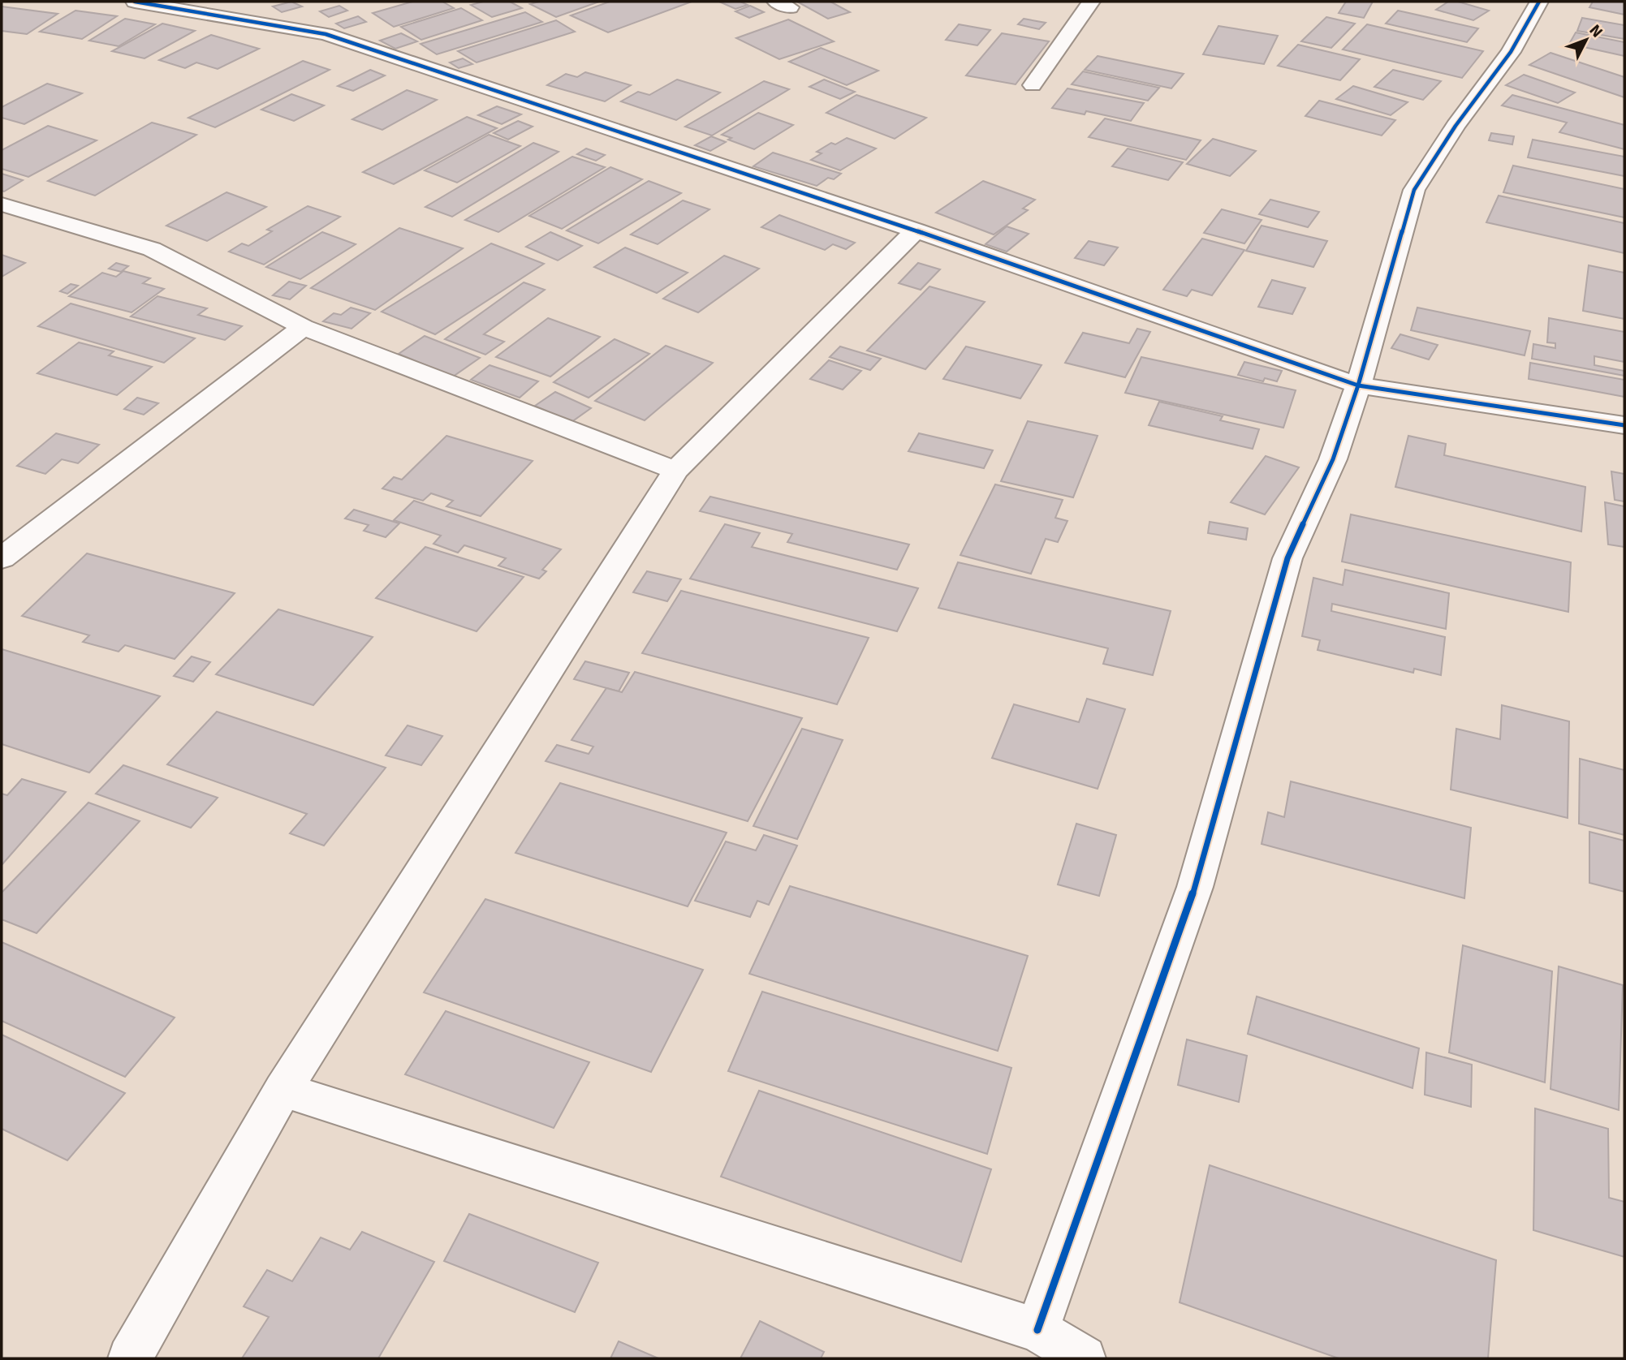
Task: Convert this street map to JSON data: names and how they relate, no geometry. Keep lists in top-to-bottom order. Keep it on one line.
{"north":"top right"}
